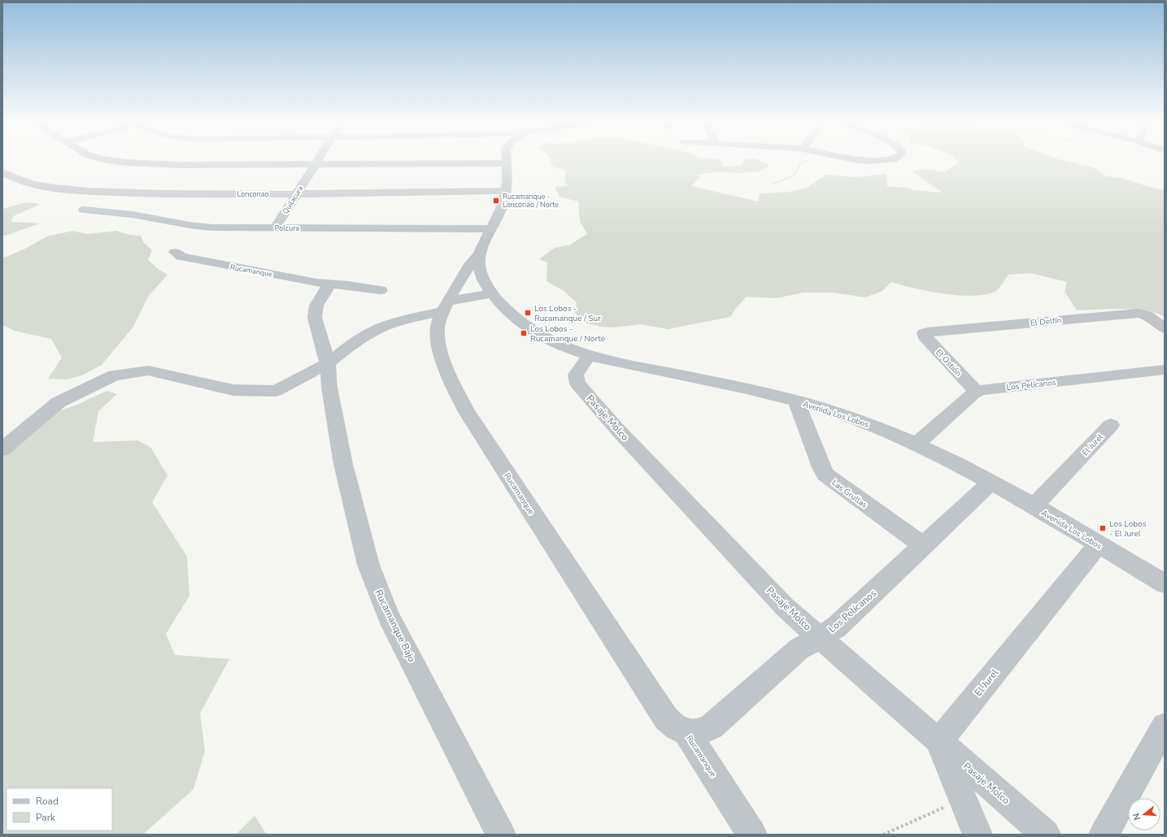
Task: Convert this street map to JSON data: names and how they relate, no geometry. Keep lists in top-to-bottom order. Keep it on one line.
{"streets":{"street":["Lonconao","Quilacura","Polcura","Rucamanque","El Delfín","El Ostión","Los Pelícanos","Avenida Los Lobos","Pasaje Molco","El Jurel","Las Grullas","Rucamanque Bajo"]},"crossings":[["Lonconao","Quilacura"],["Lonconao","Rucamanque"],["Quilacura","Polcura"],["Polcura","Rucamanque"],["Rucamanque","Los Pelícanos"],["Rucamanque","Avenida Los Lobos"],["El Delfín","El Ostión"],["El Ostión","Los Pelícanos"],["Los Pelícanos","Avenida Los Lobos"],["Los Pelícanos","Pasaje Molco"],["Los Pelícanos","Las Grullas"],["Avenida Los Lobos","Pasaje Molco"],["Avenida Los Lobos","El Jurel"],["Avenida Los Lobos","Las Grullas"],["Pasaje Molco","El Jurel"]],"places":{"transit":["Rucamanque - Lonconao / Norte","Los Lobos - Rucamanque / Sur","Los Lobos - Rucamanque / Norte","Los Lobos - El Jurel"]},"legend":["Road","Park"],"north":"left"}
